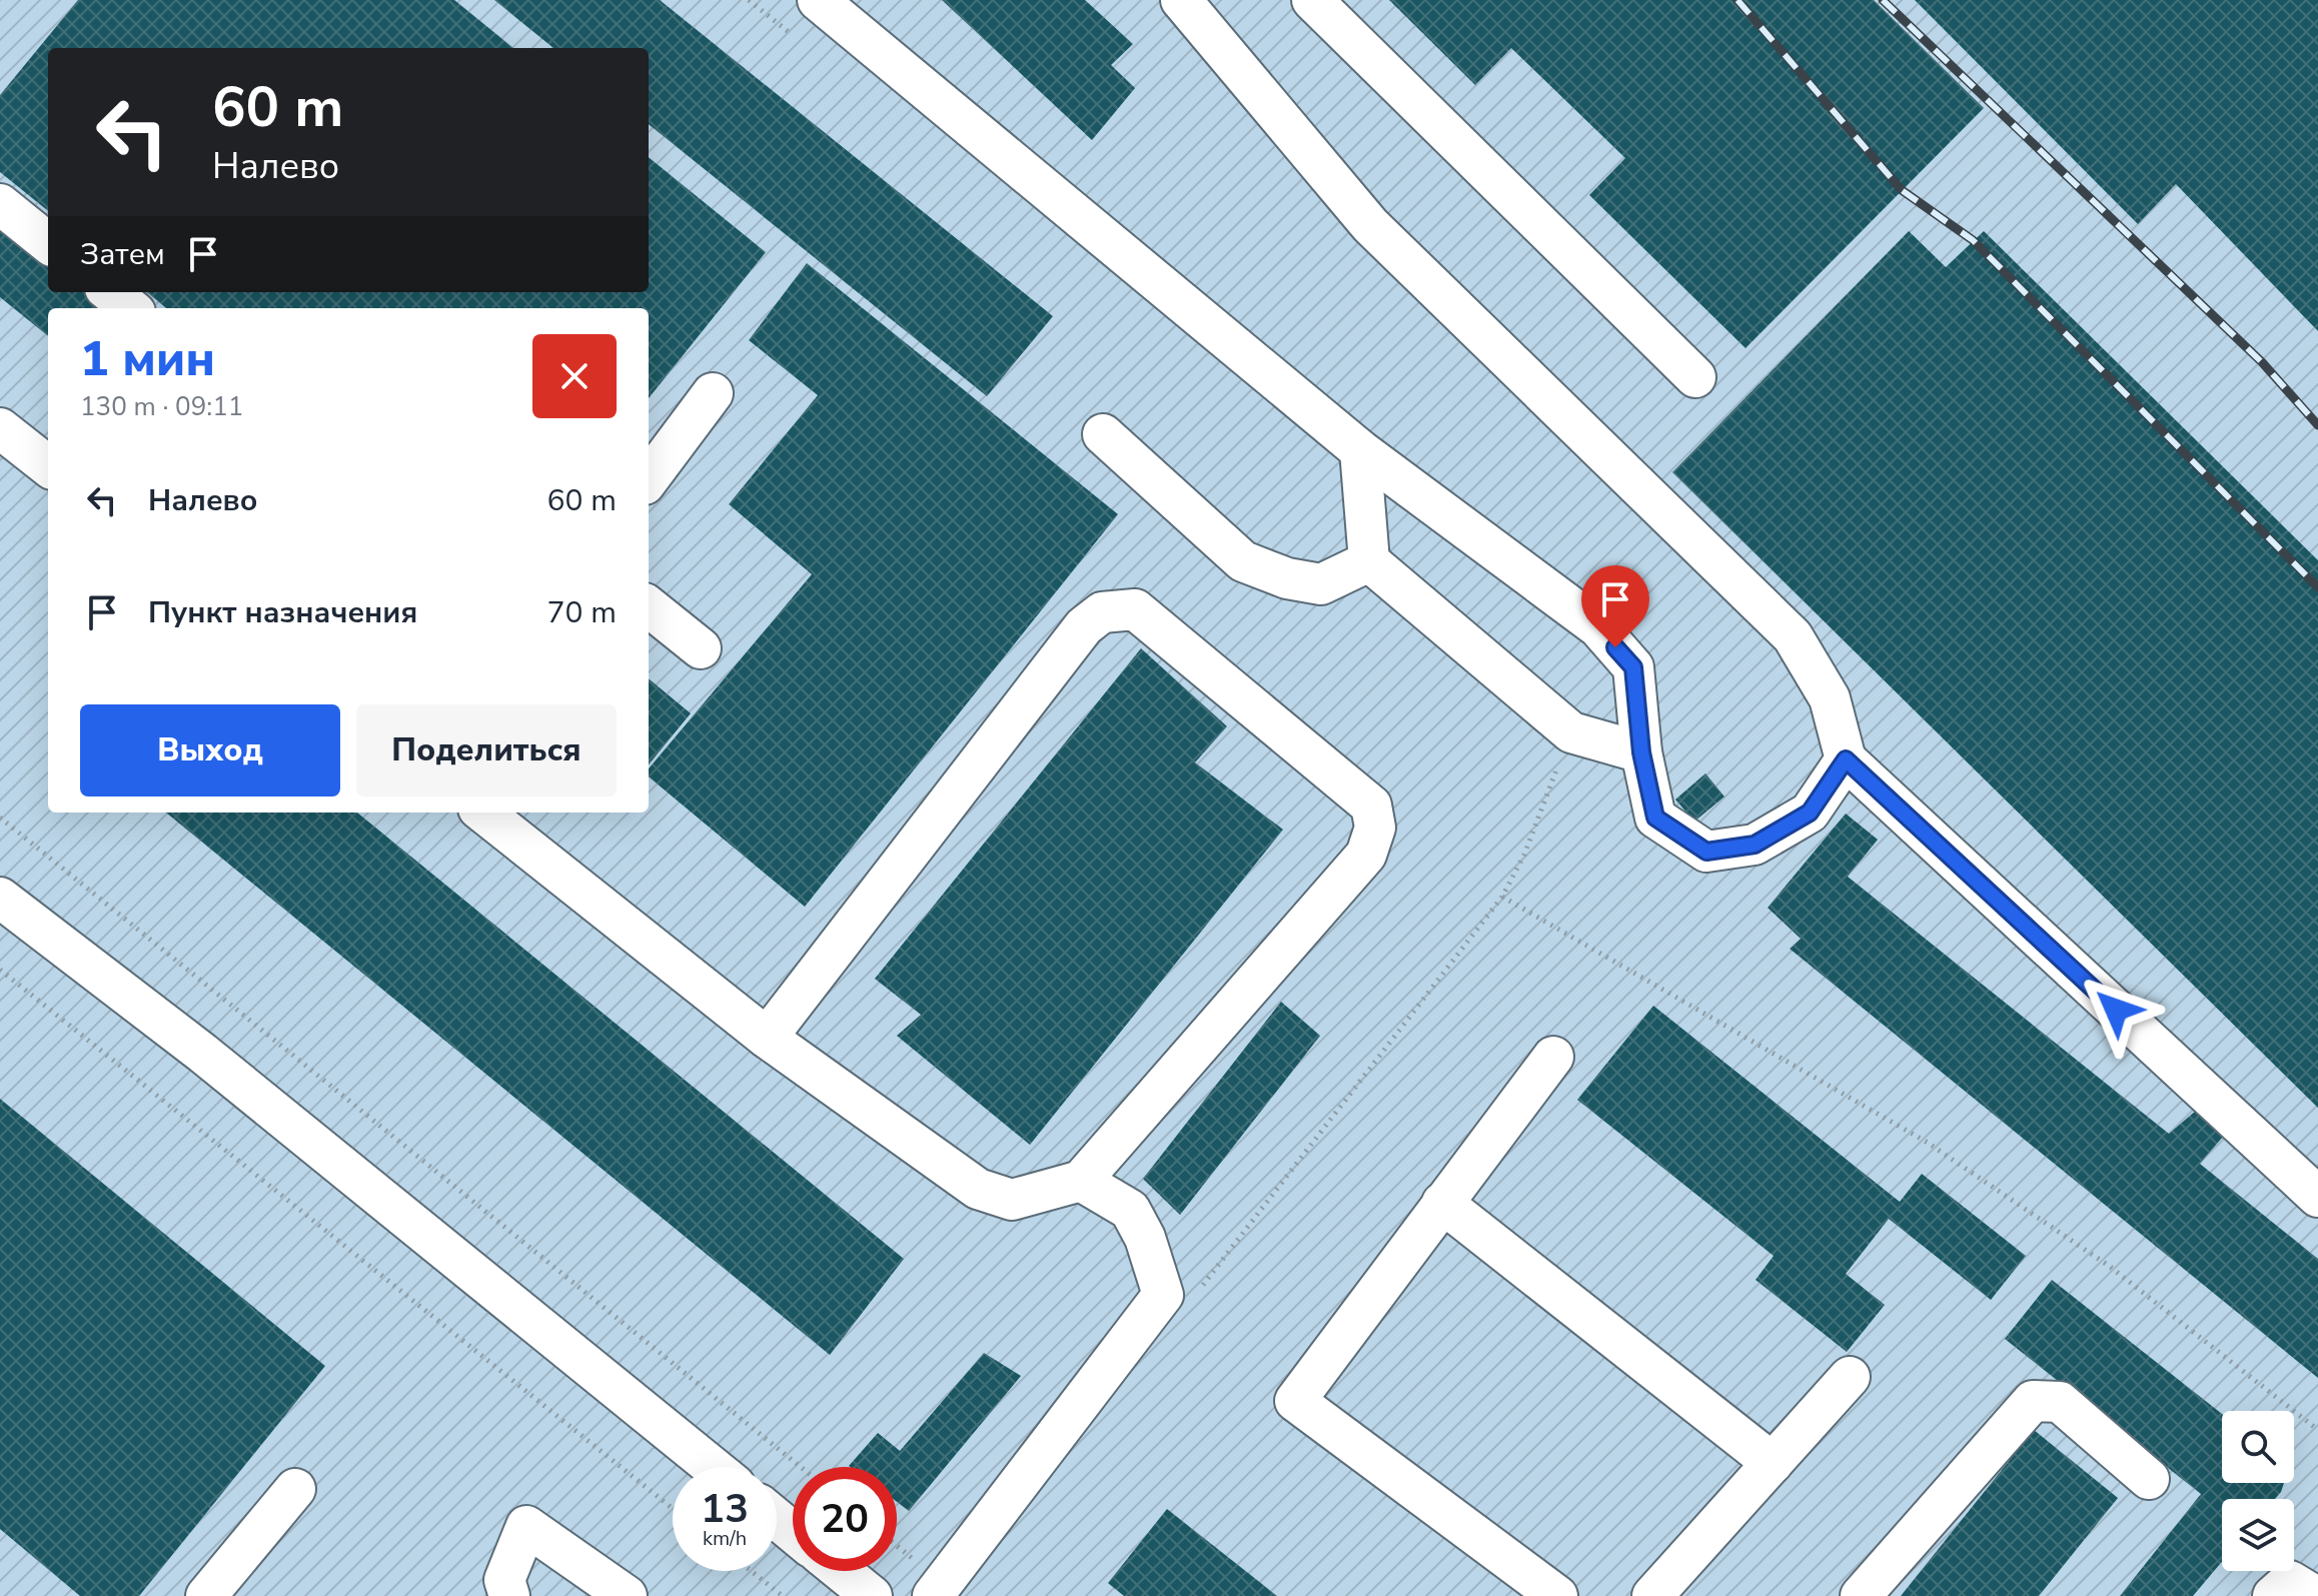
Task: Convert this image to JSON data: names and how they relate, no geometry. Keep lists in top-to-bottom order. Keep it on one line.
{"page":{"turn":["60 m","Налево"],"then":"Затем","heading":["1 мин","130 m · 09:11"],"list":[{"name":"Налево","value":"60 m"},{"name":"Пункт назначения","value":"70 m"}],"buttons":["Выход","Поделиться"],"speed":"13 km/h","limit":"20"}}
